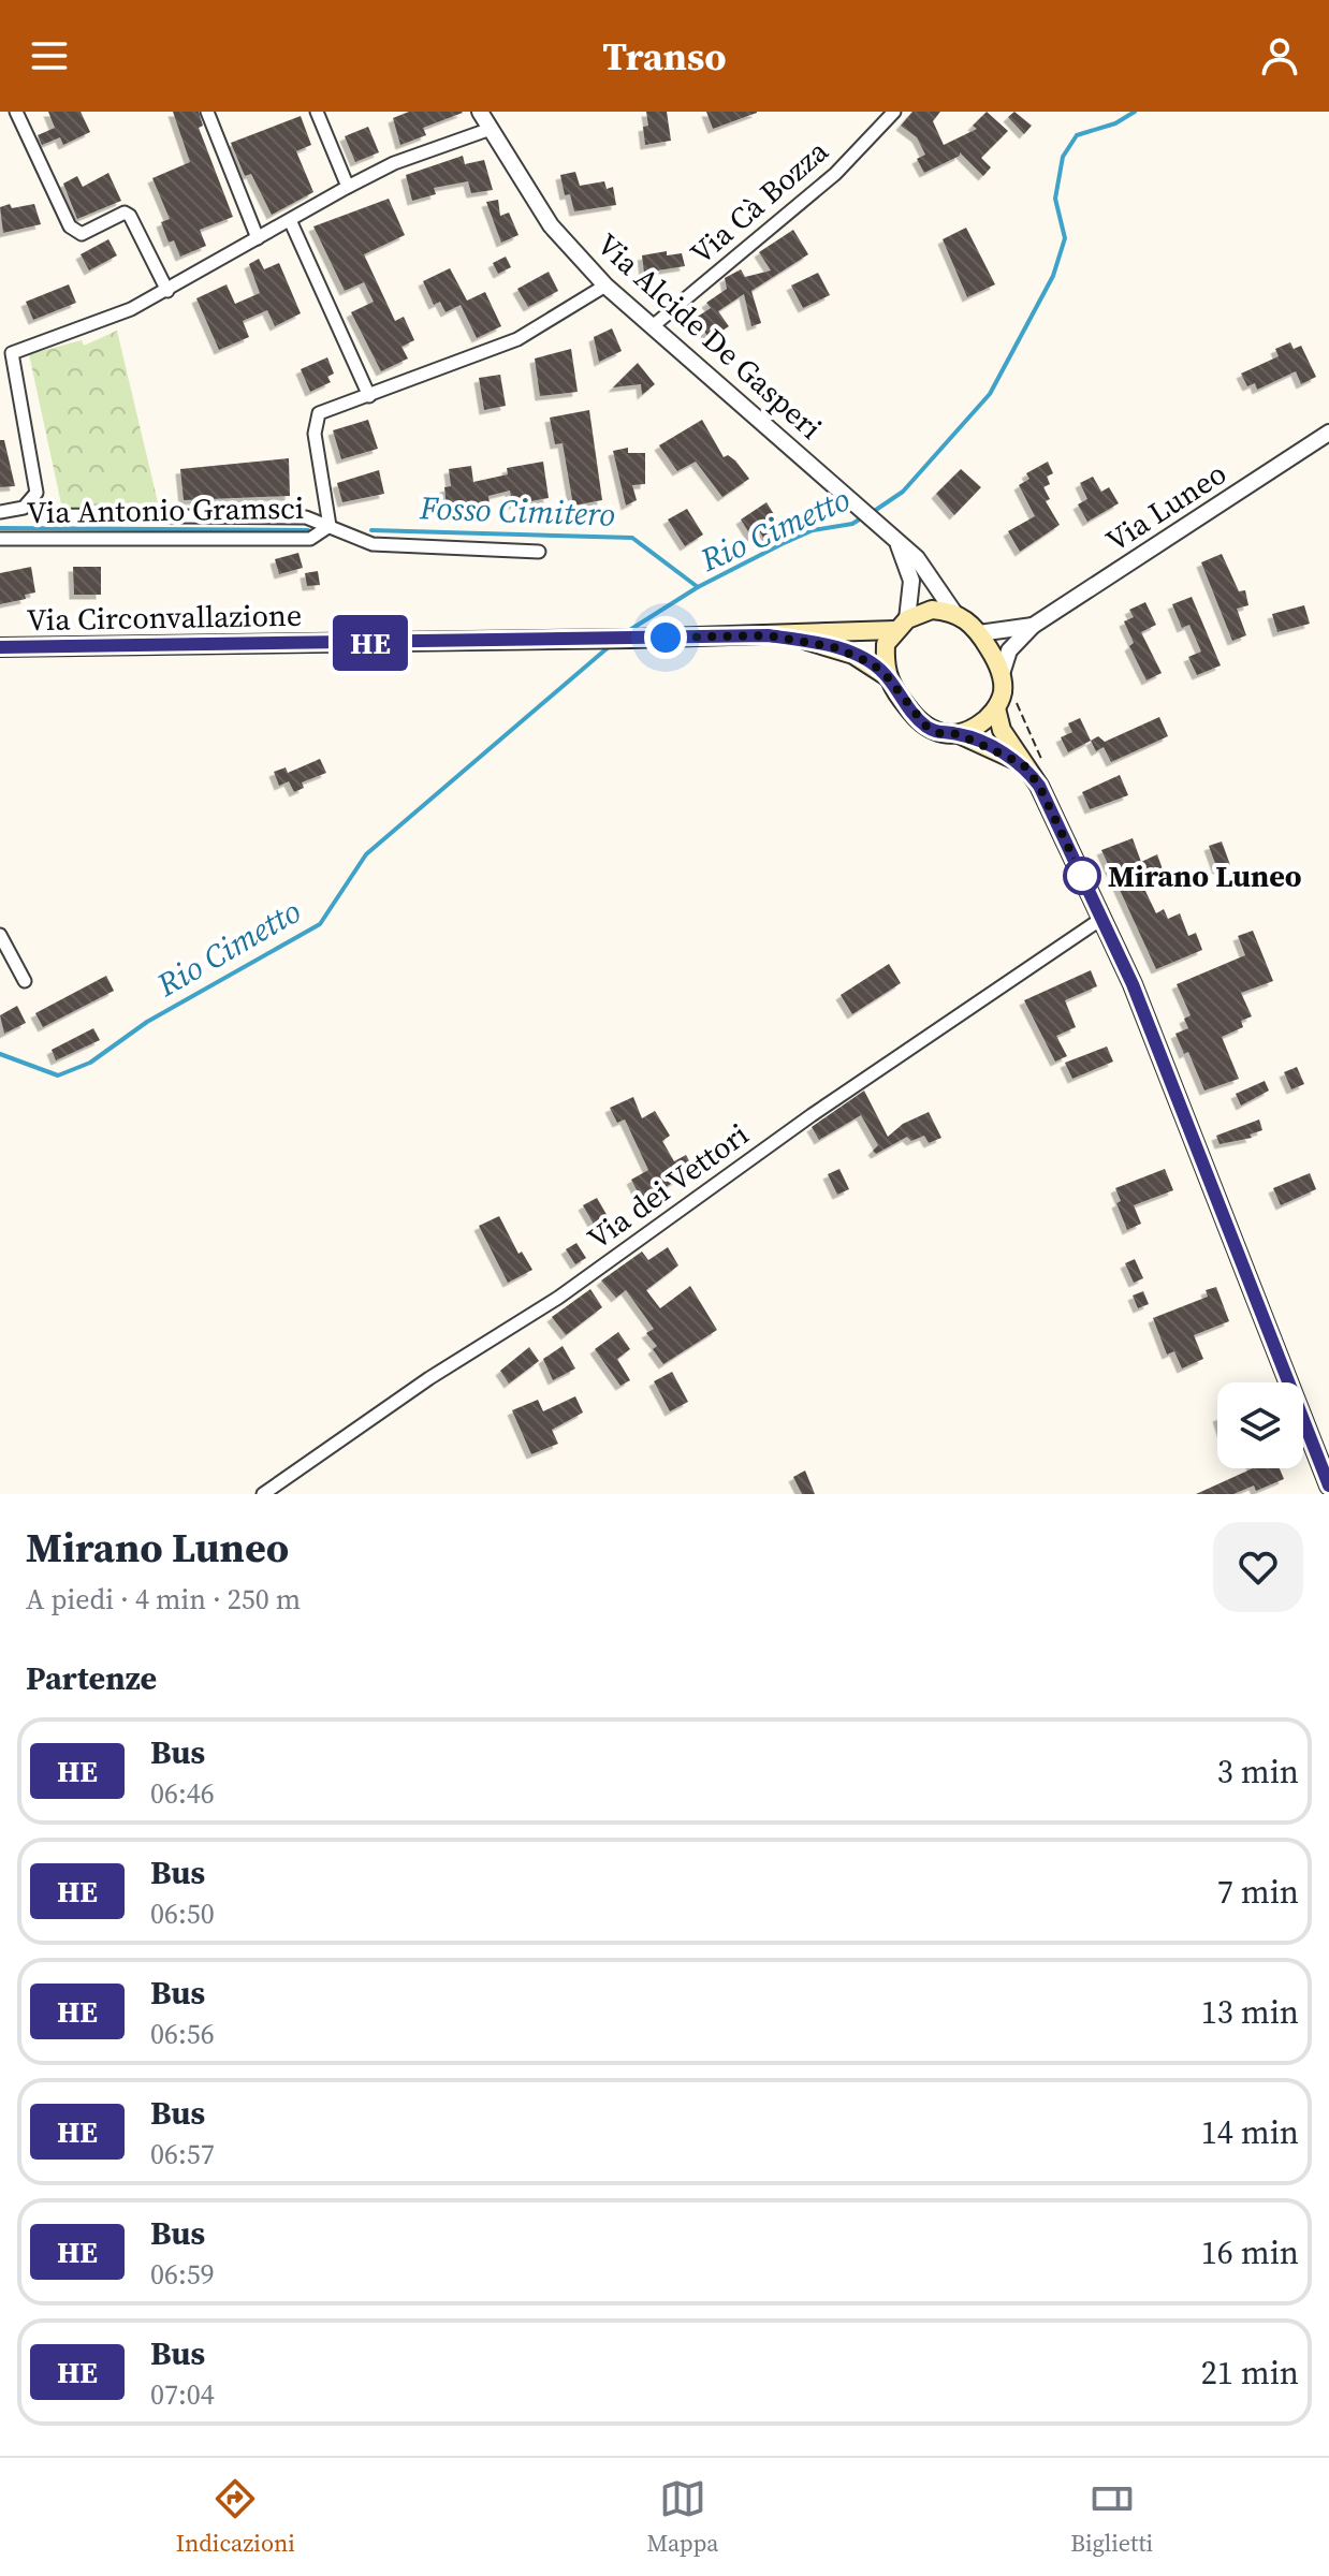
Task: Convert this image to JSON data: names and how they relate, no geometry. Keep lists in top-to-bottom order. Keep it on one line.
{"streets":{"main road":["Via Circonvallazione"],"street":["Via Cà Bozza","Via Alcide De Gasperi","Via Luneo","Via Antonio Gramsci","Via dei Vettori"]},"crossings":[["Via Cà Bozza","Via Alcide De Gasperi"],["Via Alcide De Gasperi","Via Antonio Gramsci"],["Via Alcide De Gasperi","Via Circonvallazione"]],"water":["Fosso Cimitero","Rio Cimetto"],"places":["Mirano Luneo"],"lines":["bus line HE"],"page":{"header":"Transo","on_map":"HE","heading":[["Mirano Luneo","A piedi · 4 min · 250 m"],"Partenze"],"list":[{"mark":"HE","name":"Bus","note":"06:46","value":"3 min"},{"mark":"HE","name":"Bus","note":"06:50","value":"7 min"},{"mark":"HE","name":"Bus","note":"06:56","value":"13 min"},{"mark":"HE","name":"Bus","note":"06:57","value":"14 min"},{"mark":"HE","name":"Bus","note":"06:59","value":"16 min"},{"mark":"HE","name":"Bus","note":"07:04","value":"21 min"}],"tabs":["Indicazioni","Mappa","Biglietti"]}}
